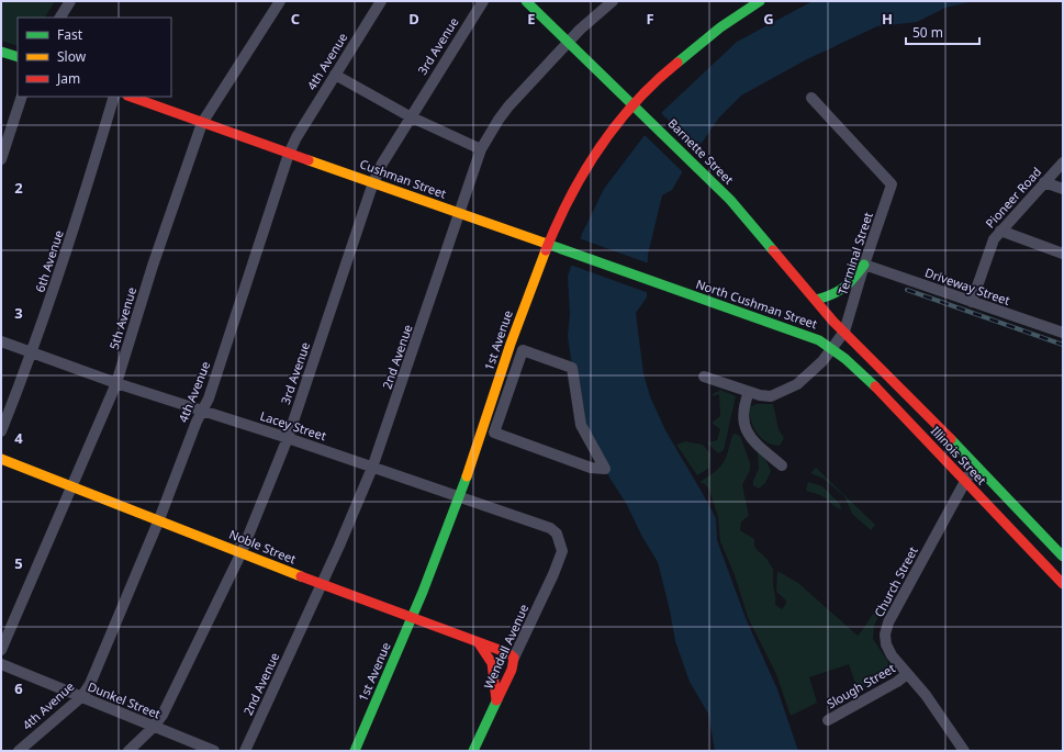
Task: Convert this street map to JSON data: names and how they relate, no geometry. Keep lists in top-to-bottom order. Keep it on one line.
{"streets":{"main road":["Barnette Street","Cushman Street","North Cushman Street","1st Avenue","Illinois Street","Noble Street","Wendell Avenue"],"street":["3rd Avenue","4th Avenue","Pioneer Road","Terminal Street","6th Avenue","Driveway Street","5th Avenue","2nd Avenue","Lacey Street","Church Street","Slough Street","Dunkel Street"]},"crossings":[["3rd Avenue","Cushman Street"],["3rd Avenue","Lacey Street"],["3rd Avenue","Noble Street"],["3rd Avenue","Dunkel Street"],["4th Avenue","Cushman Street"],["4th Avenue","Lacey Street"],["4th Avenue","Noble Street"],["4th Avenue","Dunkel Street"],["Barnette Street","Terminal Street"],["Barnette Street","1st Avenue"],["Barnette Street","2nd Avenue"],["Barnette Street","Illinois Street"],["Cushman Street","North Cushman Street"],["Cushman Street","5th Avenue"],["Cushman Street","1st Avenue"],["Cushman Street","2nd Avenue"],["Pioneer Road","Driveway Street"],["Terminal Street","Driveway Street"],["Terminal Street","Illinois Street"],["6th Avenue","Lacey Street"],["North Cushman Street","Illinois Street"],["5th Avenue","Lacey Street"],["5th Avenue","Noble Street"],["1st Avenue","Lacey Street"],["1st Avenue","Noble Street"],["2nd Avenue","Lacey Street"],["2nd Avenue","Noble Street"],["Lacey Street","Wendell Avenue"],["Illinois Street","Church Street"],["Noble Street","Wendell Avenue"],["Church Street","Slough Street"]],"legend":["Fast","Slow","Jam"],"scale_bar":"50 m","grid":{"columns":["C","D","E","F","G","H"],"rows":["2","3","4","5","6"]}}
